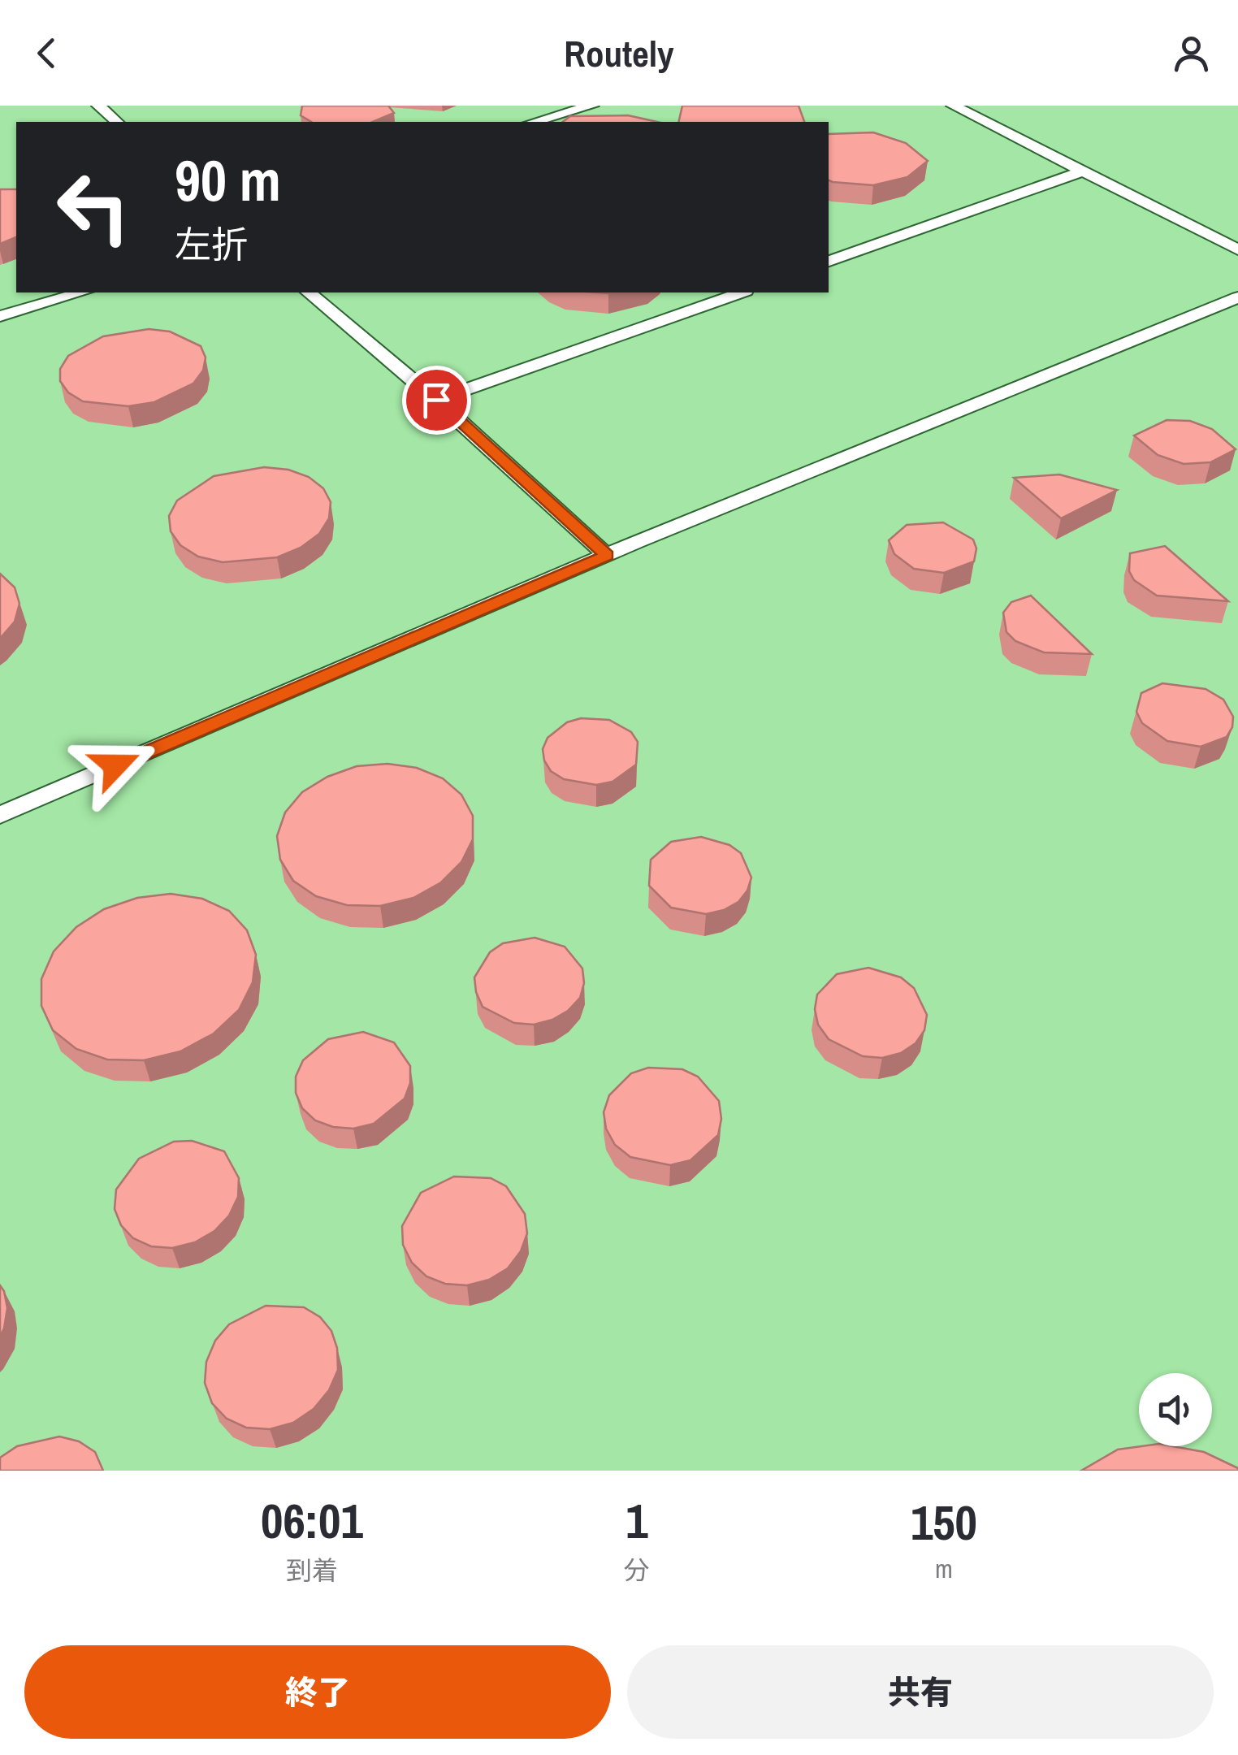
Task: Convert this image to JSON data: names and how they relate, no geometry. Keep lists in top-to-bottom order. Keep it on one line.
{"page":{"header":"Routely","turn":["90 m","左折"],"eta":["06:01","到着","1","分","150","m"],"buttons":["終了","共有"]}}
